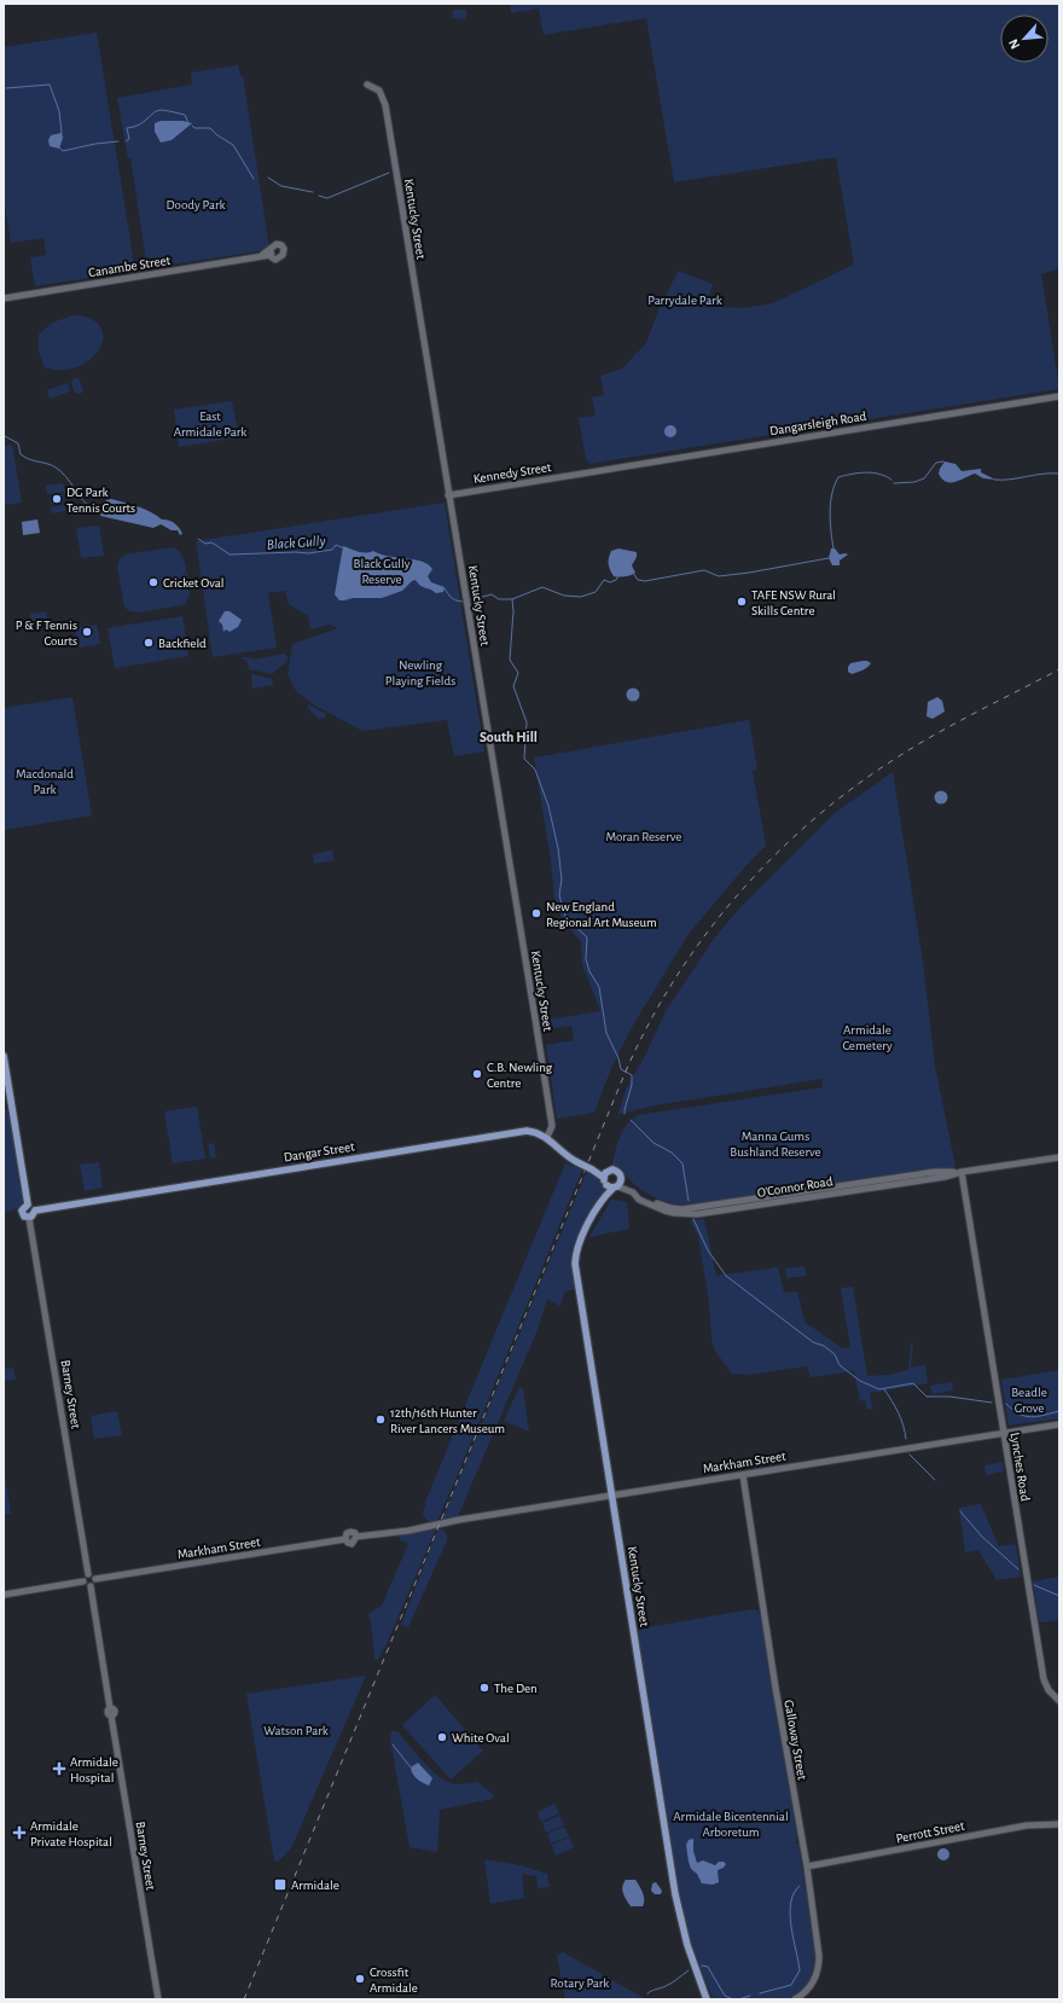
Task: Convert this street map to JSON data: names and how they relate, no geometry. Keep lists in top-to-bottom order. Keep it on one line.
{"streets":{"main road":["Kentucky Street","Dangar Street"],"street":["Canambe Street","Dangarsleigh Road","Kennedy Street","O'Connor Road","Barney Street","Markham Street","Lynches Road","Galloway Street","Perrott Street"]},"crossings":[["Kentucky Street","Kennedy Street"],["Kentucky Street","Dangar Street"],["Kentucky Street","O'Connor Road"],["Kentucky Street","Markham Street"],["Dangarsleigh Road","Kennedy Street"],["Dangar Street","O'Connor Road"],["Dangar Street","Barney Street"],["O'Connor Road","Lynches Road"],["Barney Street","Markham Street"],["Markham Street","Lynches Road"],["Markham Street","Galloway Street"],["Galloway Street","Perrott Street"]],"districts":["South Hill"],"water":["Black Gully"],"parks":["Doody Park","Parrydale Park","East Armidale Park","Black Gully Reserve","Newling Playing Fields","Macdonald Park","Moran Reserve","Armidale Cemetery","Manna Gums Bushland Reserve","Beadle Grove","Watson Park","Armidale Bicentennial Arboretum","Rotary Park"],"places":{"other":["DG Park Tennis Courts","Cricket Oval","TAFE NSW Rural Skills Centre","P & F Tennis Courts","Backfield","New England Regional Art Museum","C.B. Newling Centre","12th/16th Hunter River Lancers Museum","The Den","White Oval","Crossfit Armidale"],"health":["Armidale Hospital","Armidale Private Hospital"],"transit":["Armidale"]},"north":"bottom left"}
